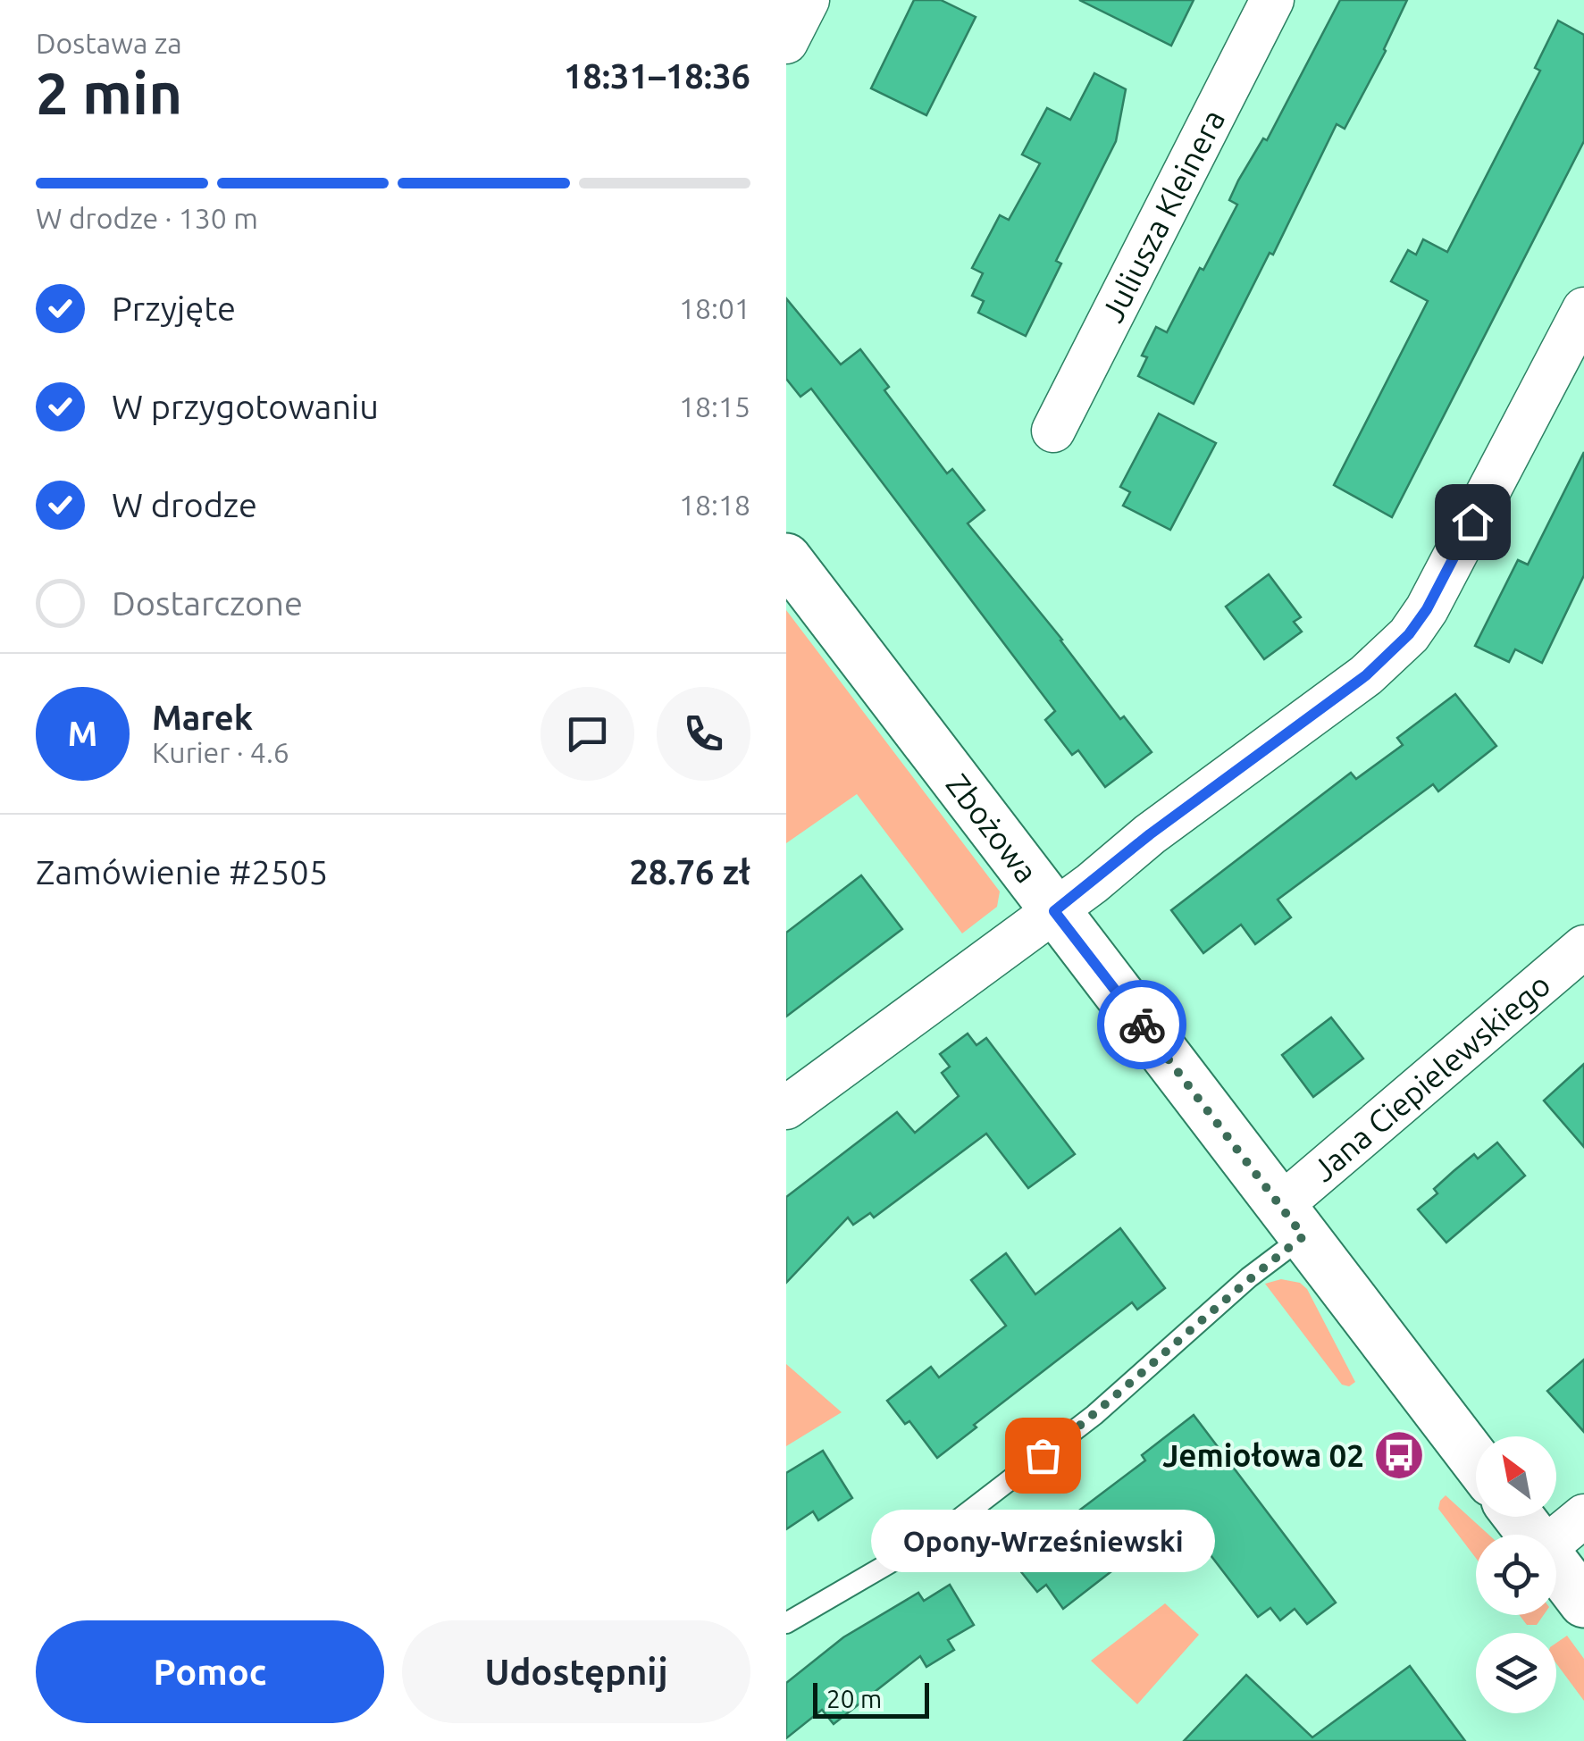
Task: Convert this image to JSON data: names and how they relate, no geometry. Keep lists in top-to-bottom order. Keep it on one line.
{"streets":{"street":["Juliusza Kleinera","Zbożowa","Jana Ciepielewskiego"]},"crossings":[["Zbożowa","Jana Ciepielewskiego"]],"places":{"other":["Opony-Wrześniewski"],"bus stop":["Jemiołowa 02"]},"scale_bar":"20 m","north":"top left","page":{"heading":["2 min","Dostawa za","18:31–18:36"],"panel":["Marek","Kurier · 4.6","Zamówienie #2505","28.76 zł"],"bar":"W drodze · 130 m","list":[["Przyjęte","18:01"],["W przygotowaniu","18:15"],["W drodze","18:18"],"Dostarczone"],"round":"M","bubble":"Opony-Wrześniewski","buttons":["Pomoc","Udostępnij"],"scale":"20 m"}}
